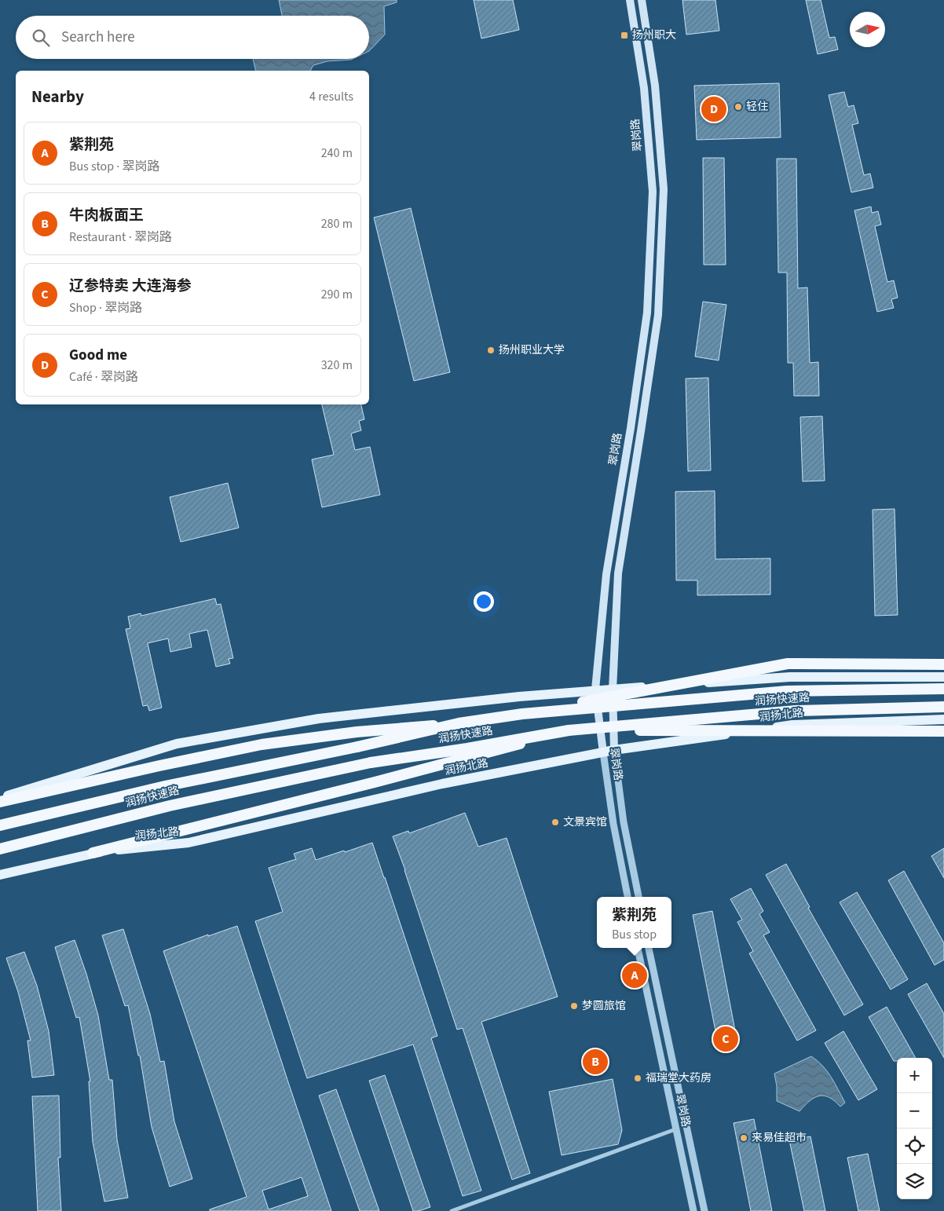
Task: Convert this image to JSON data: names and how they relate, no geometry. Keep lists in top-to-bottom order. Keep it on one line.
{"streets":{"highway":["润扬快速路"],"main road":["翠岗路","润扬北路"]},"crossings":[["翠岗路","润扬北路"]],"places":{"transit":["扬州职大"],"other":["轻住","扬州职业大学","文景宾馆","梦圆旅馆","福瑞堂大药房","来易佳超市"]},"north":"right","page":{"search":"Search here","heading":["Nearby","4 results"],"pins":["D","A","C","B"],"list":[{"mark":"A","name":"紫荆苑","note":"Bus stop · 翠岗路","value":"240 m"},{"mark":"B","name":"牛肉板面王","note":"Restaurant · 翠岗路","value":"280 m"},{"mark":"C","name":"辽参特卖 大连海参","note":"Shop · 翠岗路","value":"290 m"},{"mark":"D","name":"Good me","note":"Café · 翠岗路","value":"320 m"}],"popup":["紫荆苑","Bus stop"],"map_buttons":["+","−"]}}
